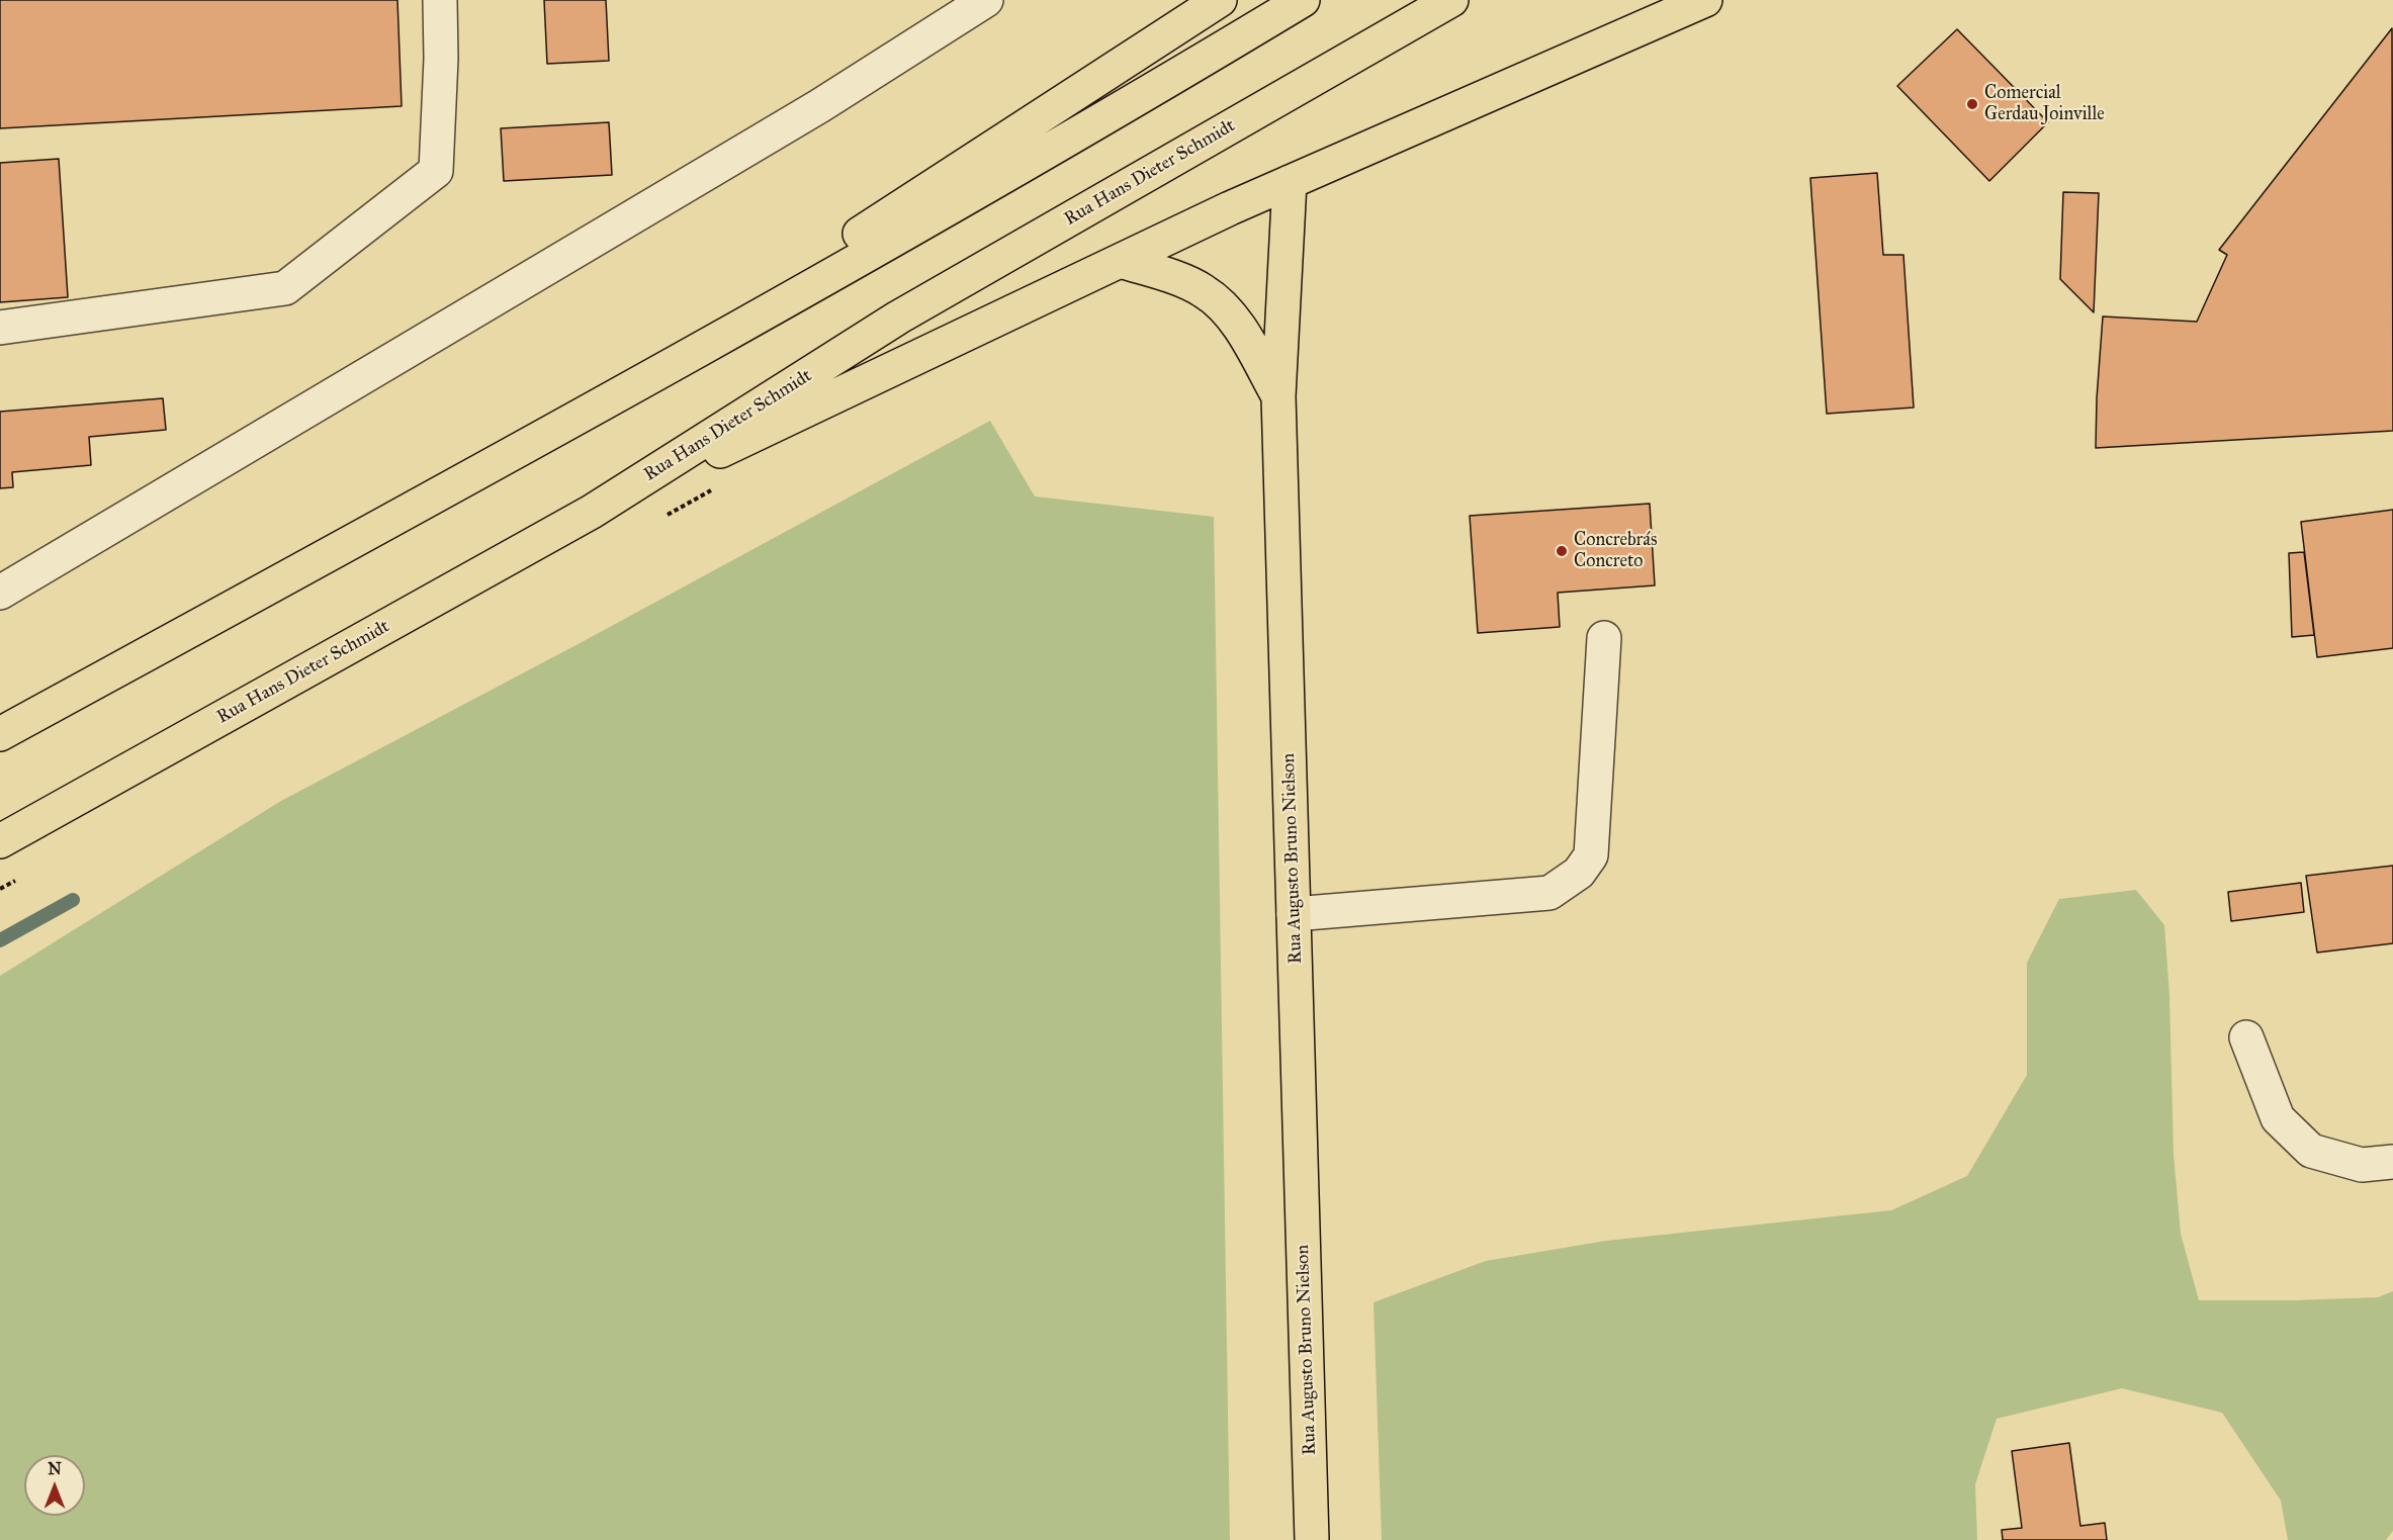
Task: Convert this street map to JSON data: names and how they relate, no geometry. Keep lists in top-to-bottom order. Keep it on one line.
{"streets":{"main road":["Rua Hans Dieter Schmidt","Rua Augusto Bruno Nielson"]},"places":["Comercial Gerdau Joinville","Concrebrás Concreto"],"north":"top"}
